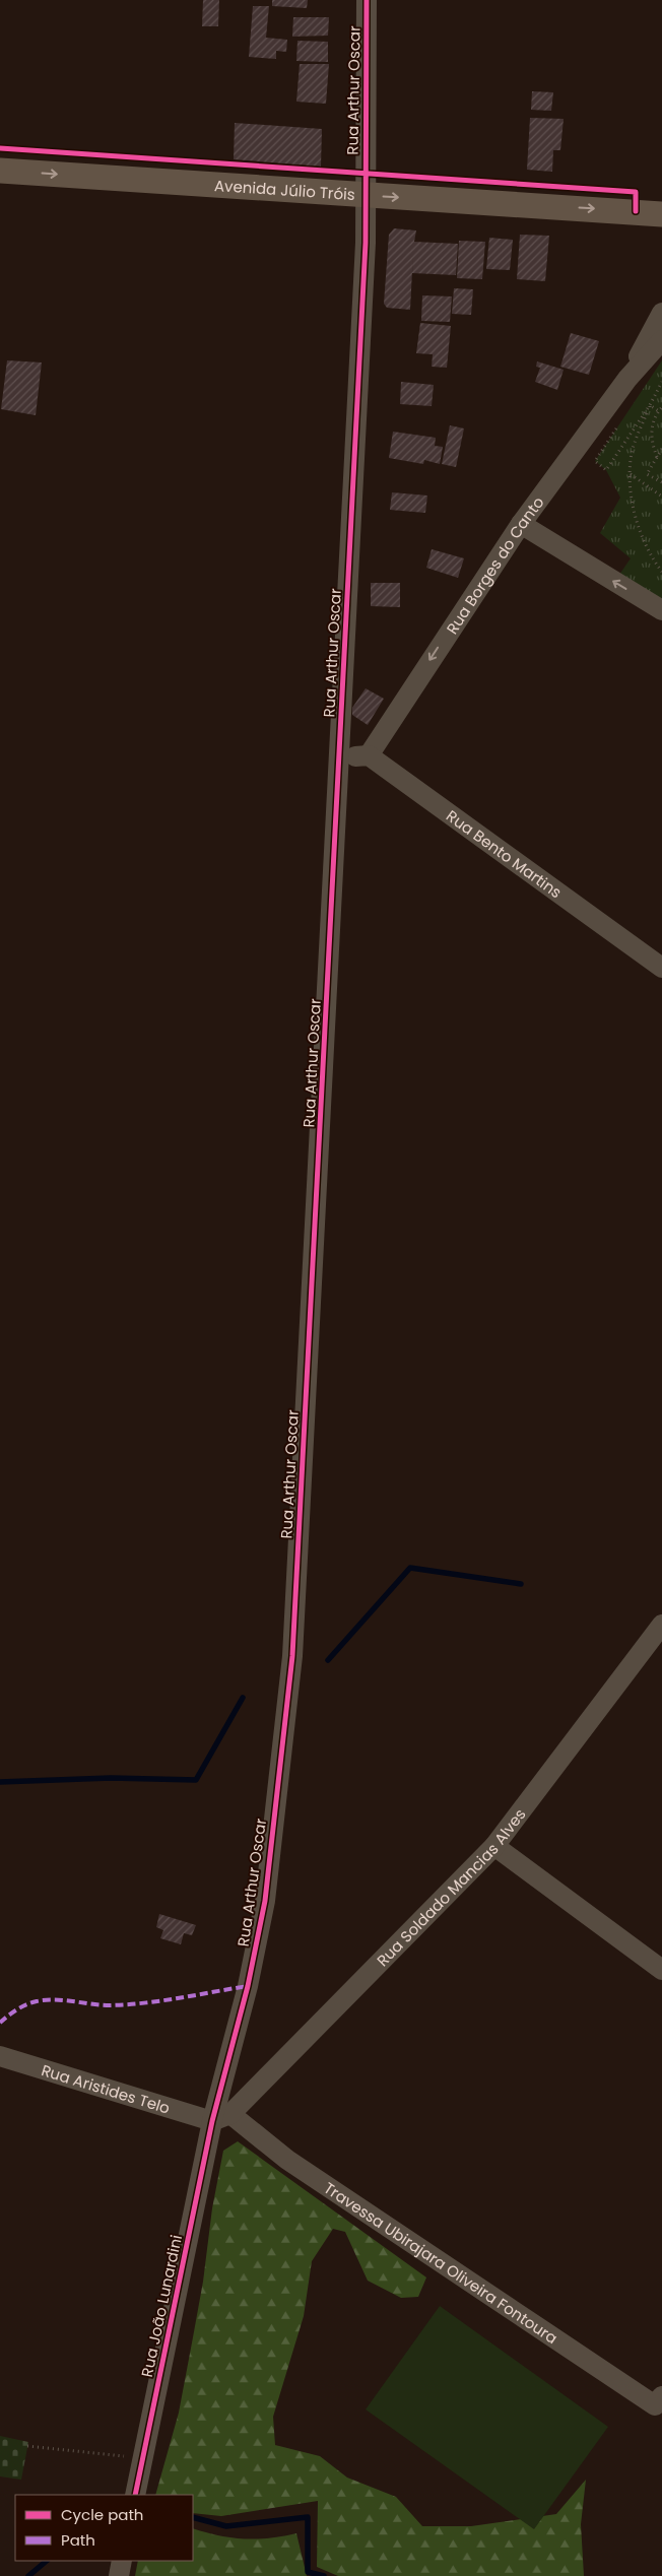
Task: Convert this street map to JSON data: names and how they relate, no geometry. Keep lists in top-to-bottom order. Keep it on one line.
{"streets":{"main road":["Avenida Júlio Tróis"],"street":["Rua Arthur Oscar","Rua Borges do Canto","Rua Bento Martins","Rua Soldado Mancias Alves","Rua Aristides Telo","Travessa Ubirajara Oliveira Fontoura","Rua João Lunardini"]},"crossings":[["Rua Arthur Oscar","Avenida Júlio Tróis"],["Rua Arthur Oscar","Rua Soldado Mancias Alves"],["Rua Arthur Oscar","Rua Aristides Telo"],["Rua Arthur Oscar","Travessa Ubirajara Oliveira Fontoura"],["Rua Arthur Oscar","Rua João Lunardini"],["Rua Borges do Canto","Rua Bento Martins"],["Rua Soldado Mancias Alves","Rua Aristides Telo"],["Rua Soldado Mancias Alves","Travessa Ubirajara Oliveira Fontoura"],["Rua Soldado Mancias Alves","Rua João Lunardini"],["Rua Aristides Telo","Travessa Ubirajara Oliveira Fontoura"],["Rua Aristides Telo","Rua João Lunardini"],["Travessa Ubirajara Oliveira Fontoura","Rua João Lunardini"]],"one_way":["Avenida Júlio Tróis","Rua Borges do Canto"],"legend":["Cycle path","Path"]}
